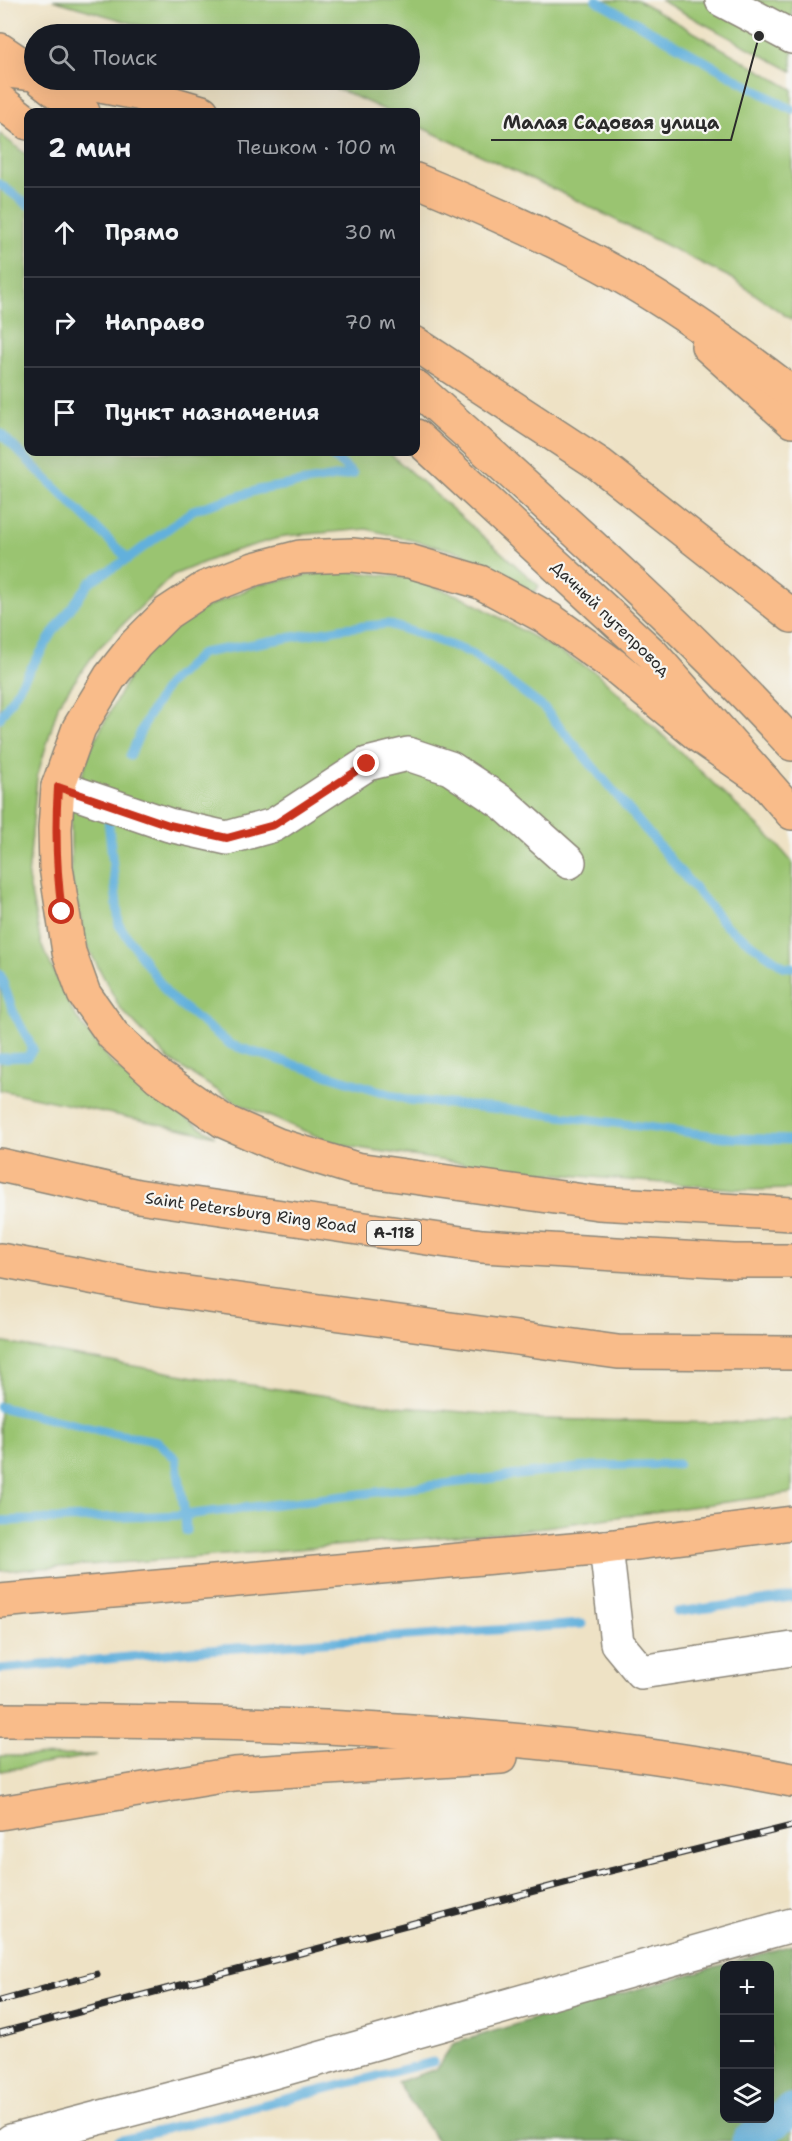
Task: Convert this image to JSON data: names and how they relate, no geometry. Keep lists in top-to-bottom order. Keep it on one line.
{"streets":{"main road":["Дачный путепровод","Saint Petersburg Ring Road","А-118"]},"places":["Малая Садовая улица"],"page":{"search":"Поиск","heading":["2 мин","Пешком · 100 m"],"list":[["Прямо","30 m"],["Направо","70 m"],"Пункт назначения"],"map_buttons":["+","−"]}}
